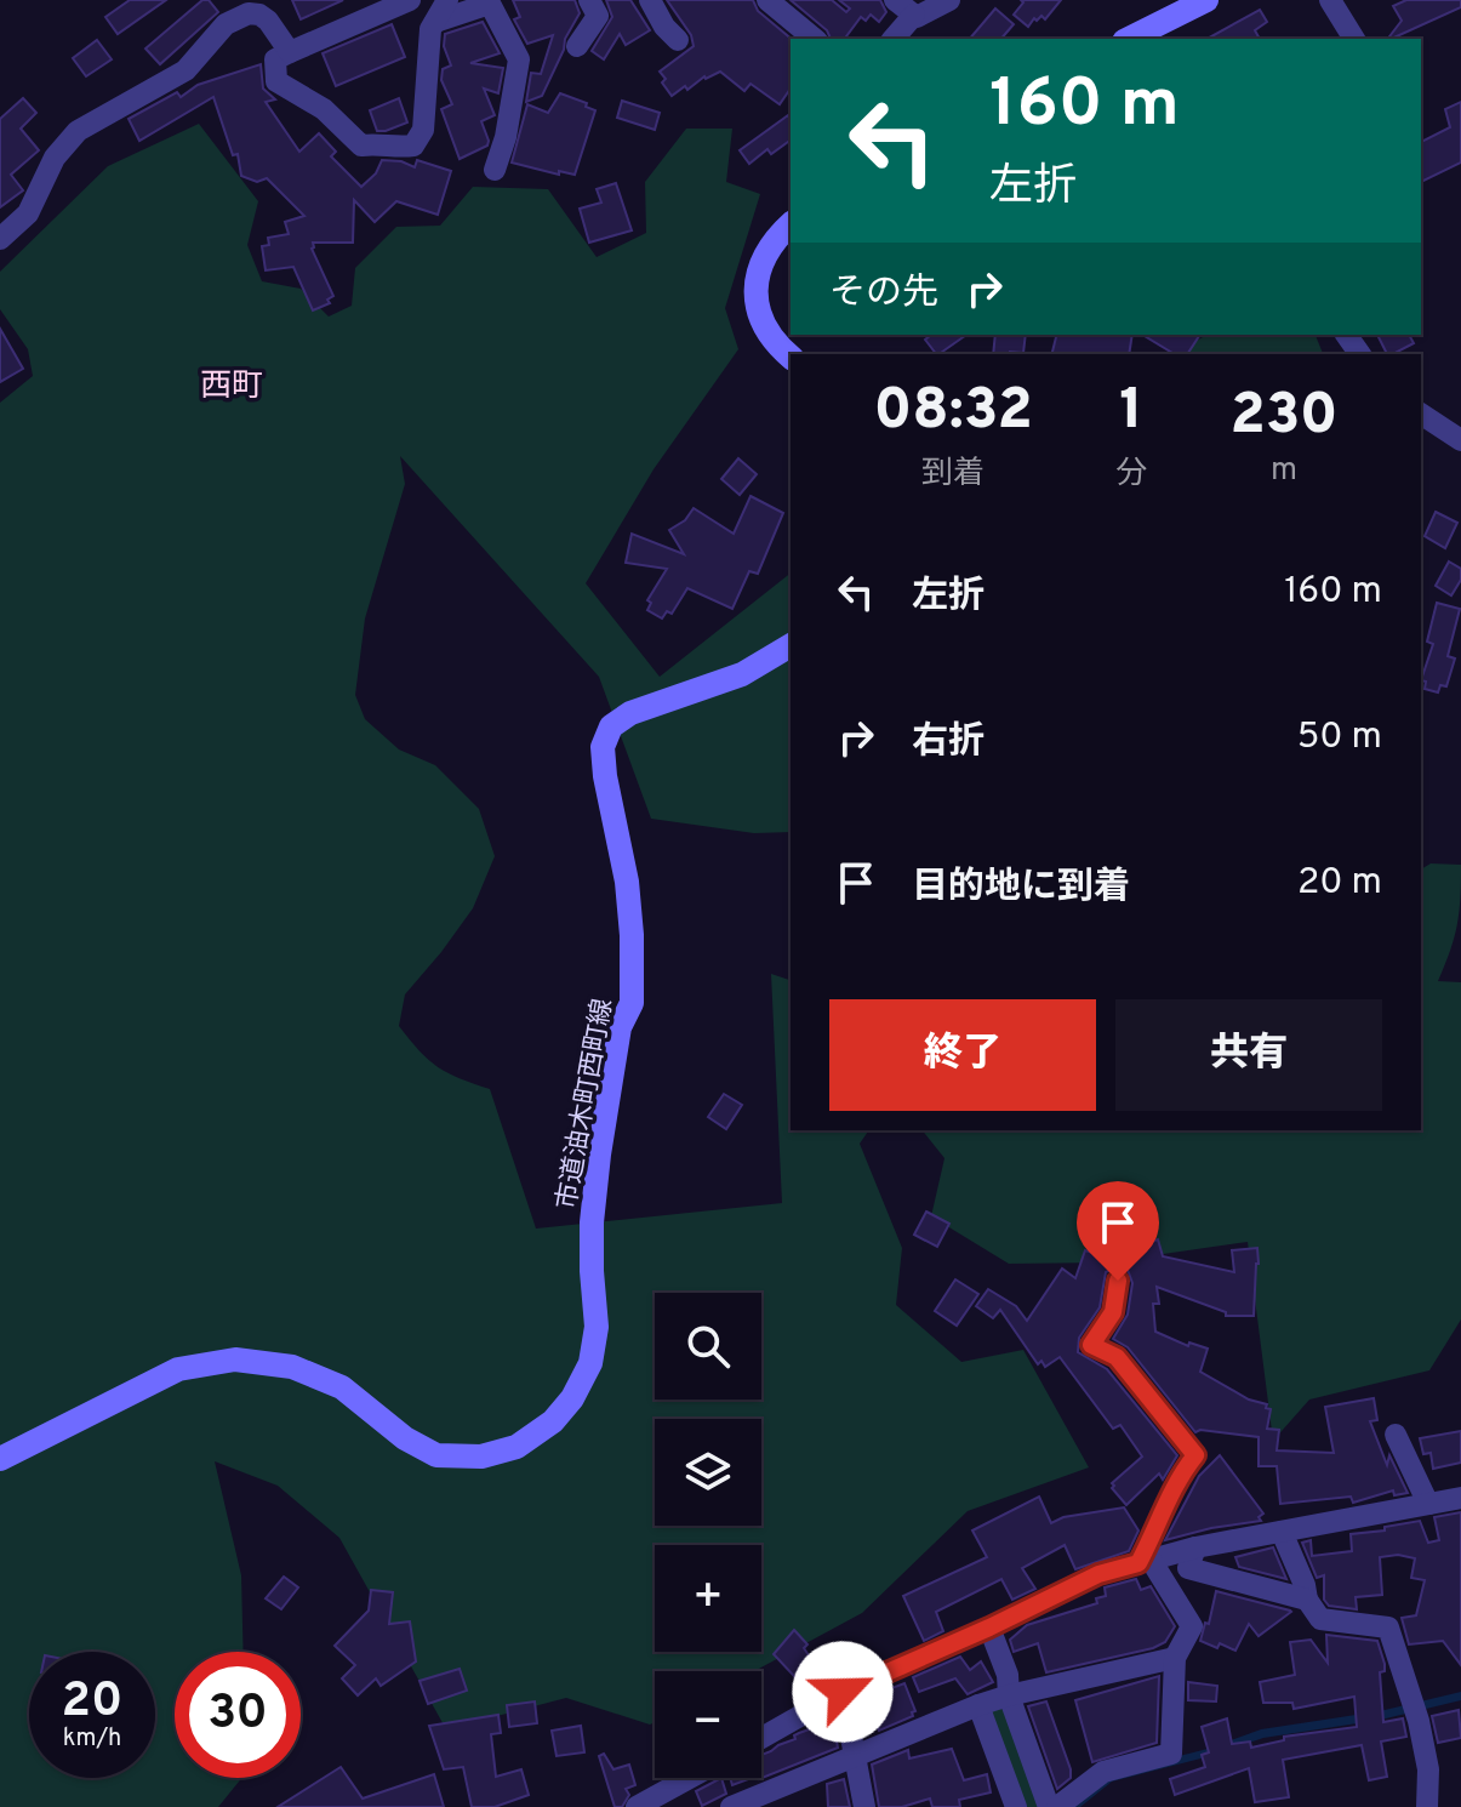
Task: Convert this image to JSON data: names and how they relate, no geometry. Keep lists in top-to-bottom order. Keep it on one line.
{"streets":{"street":["市道油木町西町線"]},"districts":["西町"],"page":{"turn":["160 m","左折"],"then":"その先","eta":["08:32","到着","1","分","230","m"],"list":[{"name":"左折","value":"160 m"},{"name":"右折","value":"50 m"},{"name":"目的地に到着","value":"20 m"}],"buttons":["終了","共有"],"map_buttons":["+","−"],"speed":"20 km/h","limit":"30"}}
